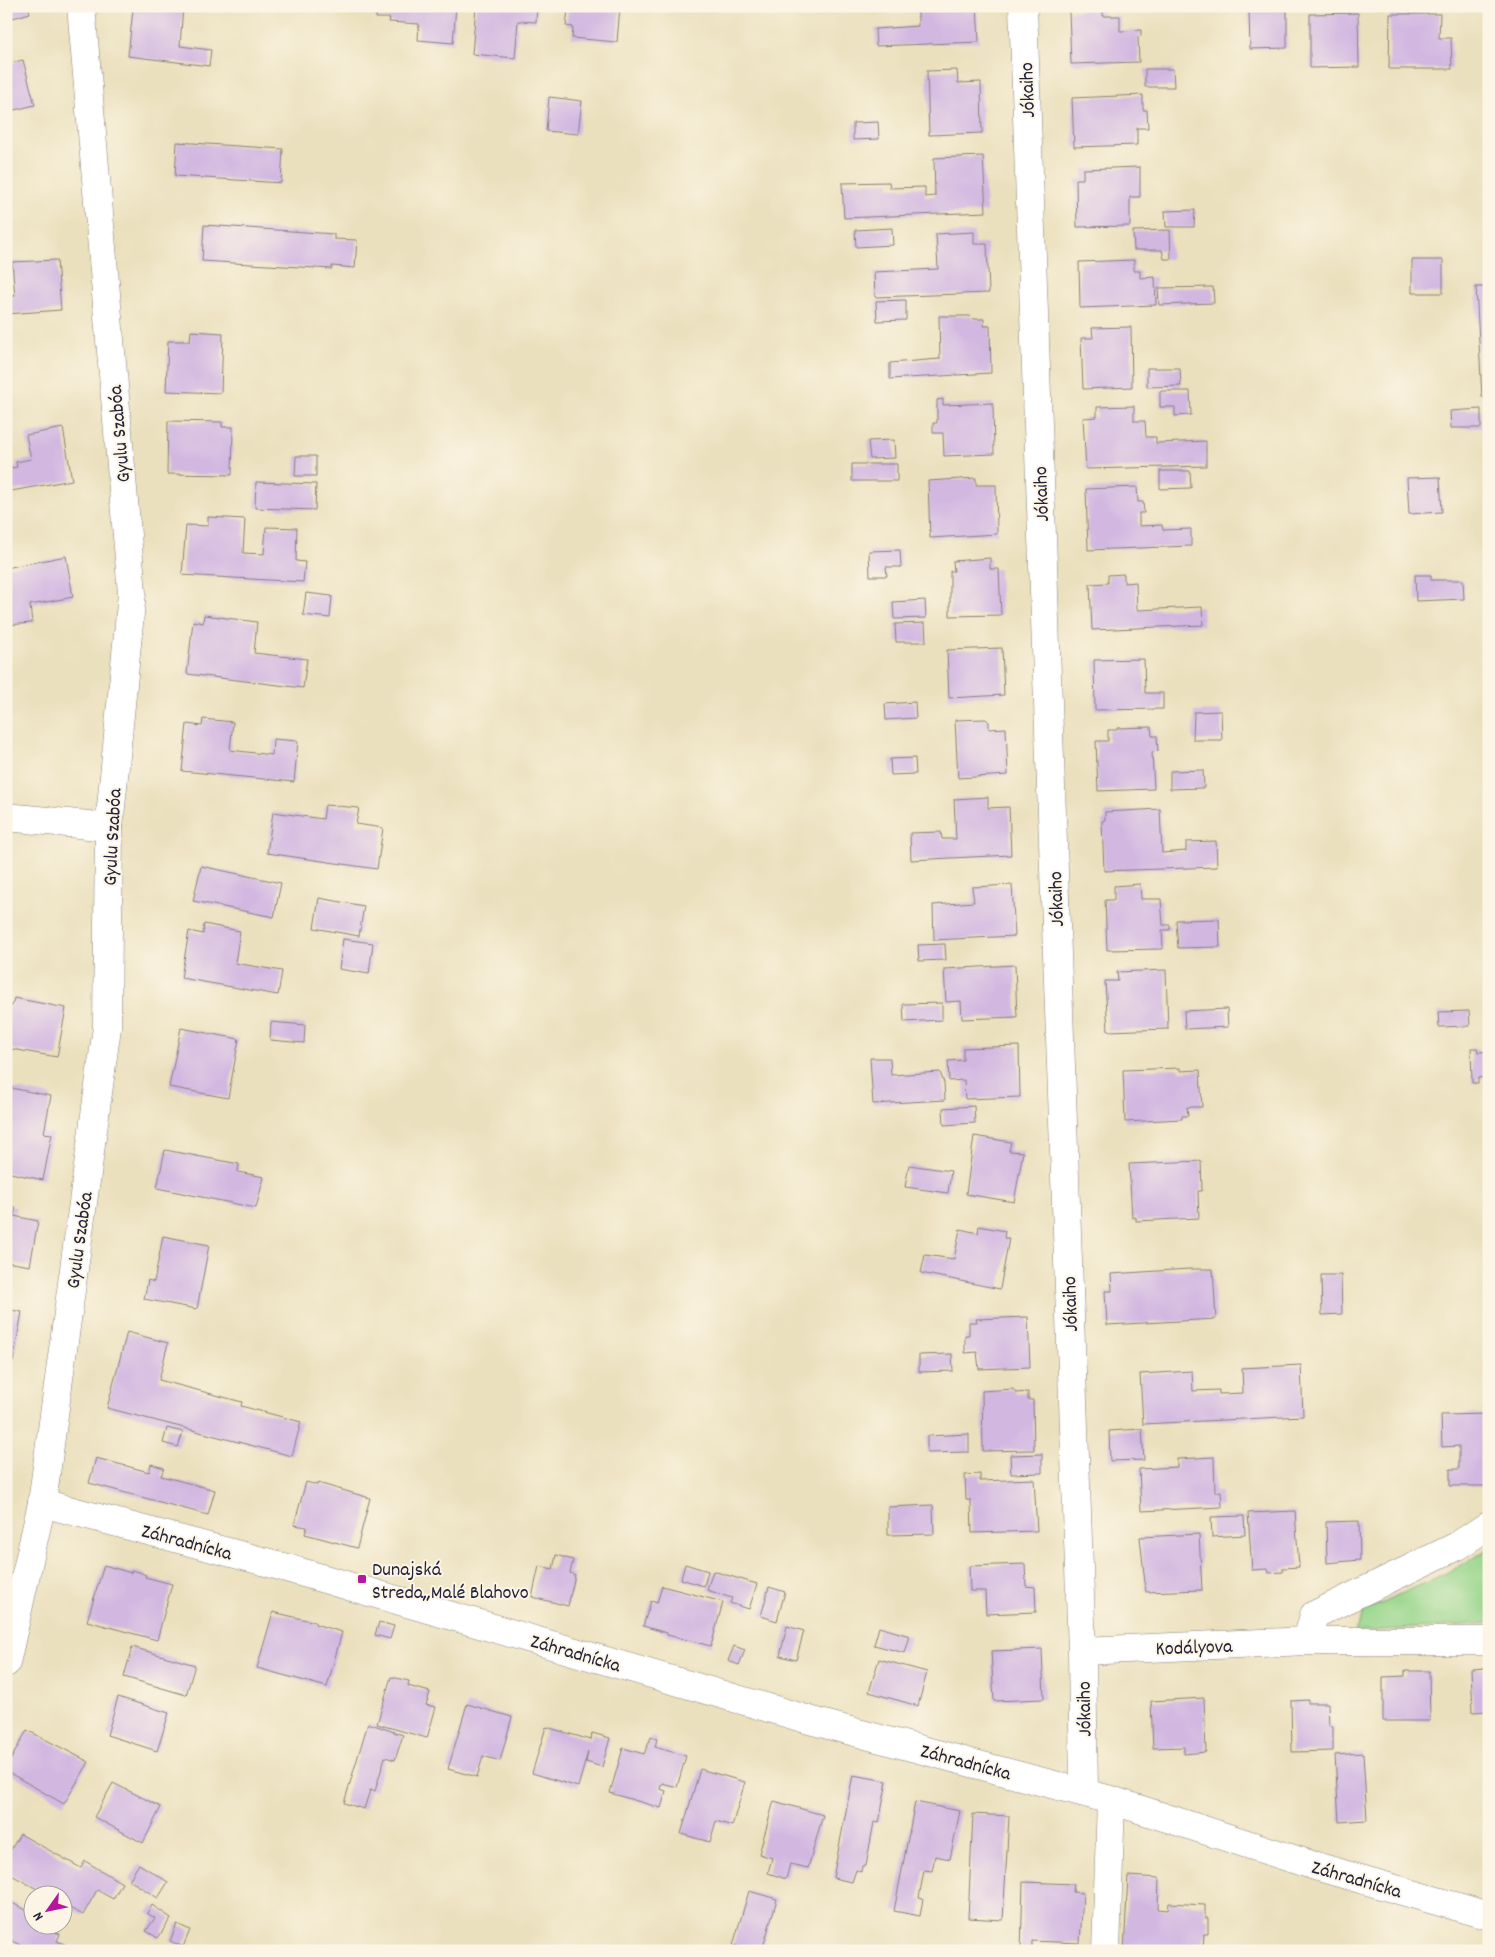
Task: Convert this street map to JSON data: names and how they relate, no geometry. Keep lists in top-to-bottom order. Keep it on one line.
{"streets":{"street":["Jókaiho","Gyulu Szabóa","Záhradnícka","Kodályova"]},"crossings":[["Jókaiho","Záhradnícka"],["Jókaiho","Kodályova"],["Gyulu Szabóa","Záhradnícka"]],"places":{"transit":["Dunajská Streda,,Malé Blahovo"]},"north":"bottom left"}
